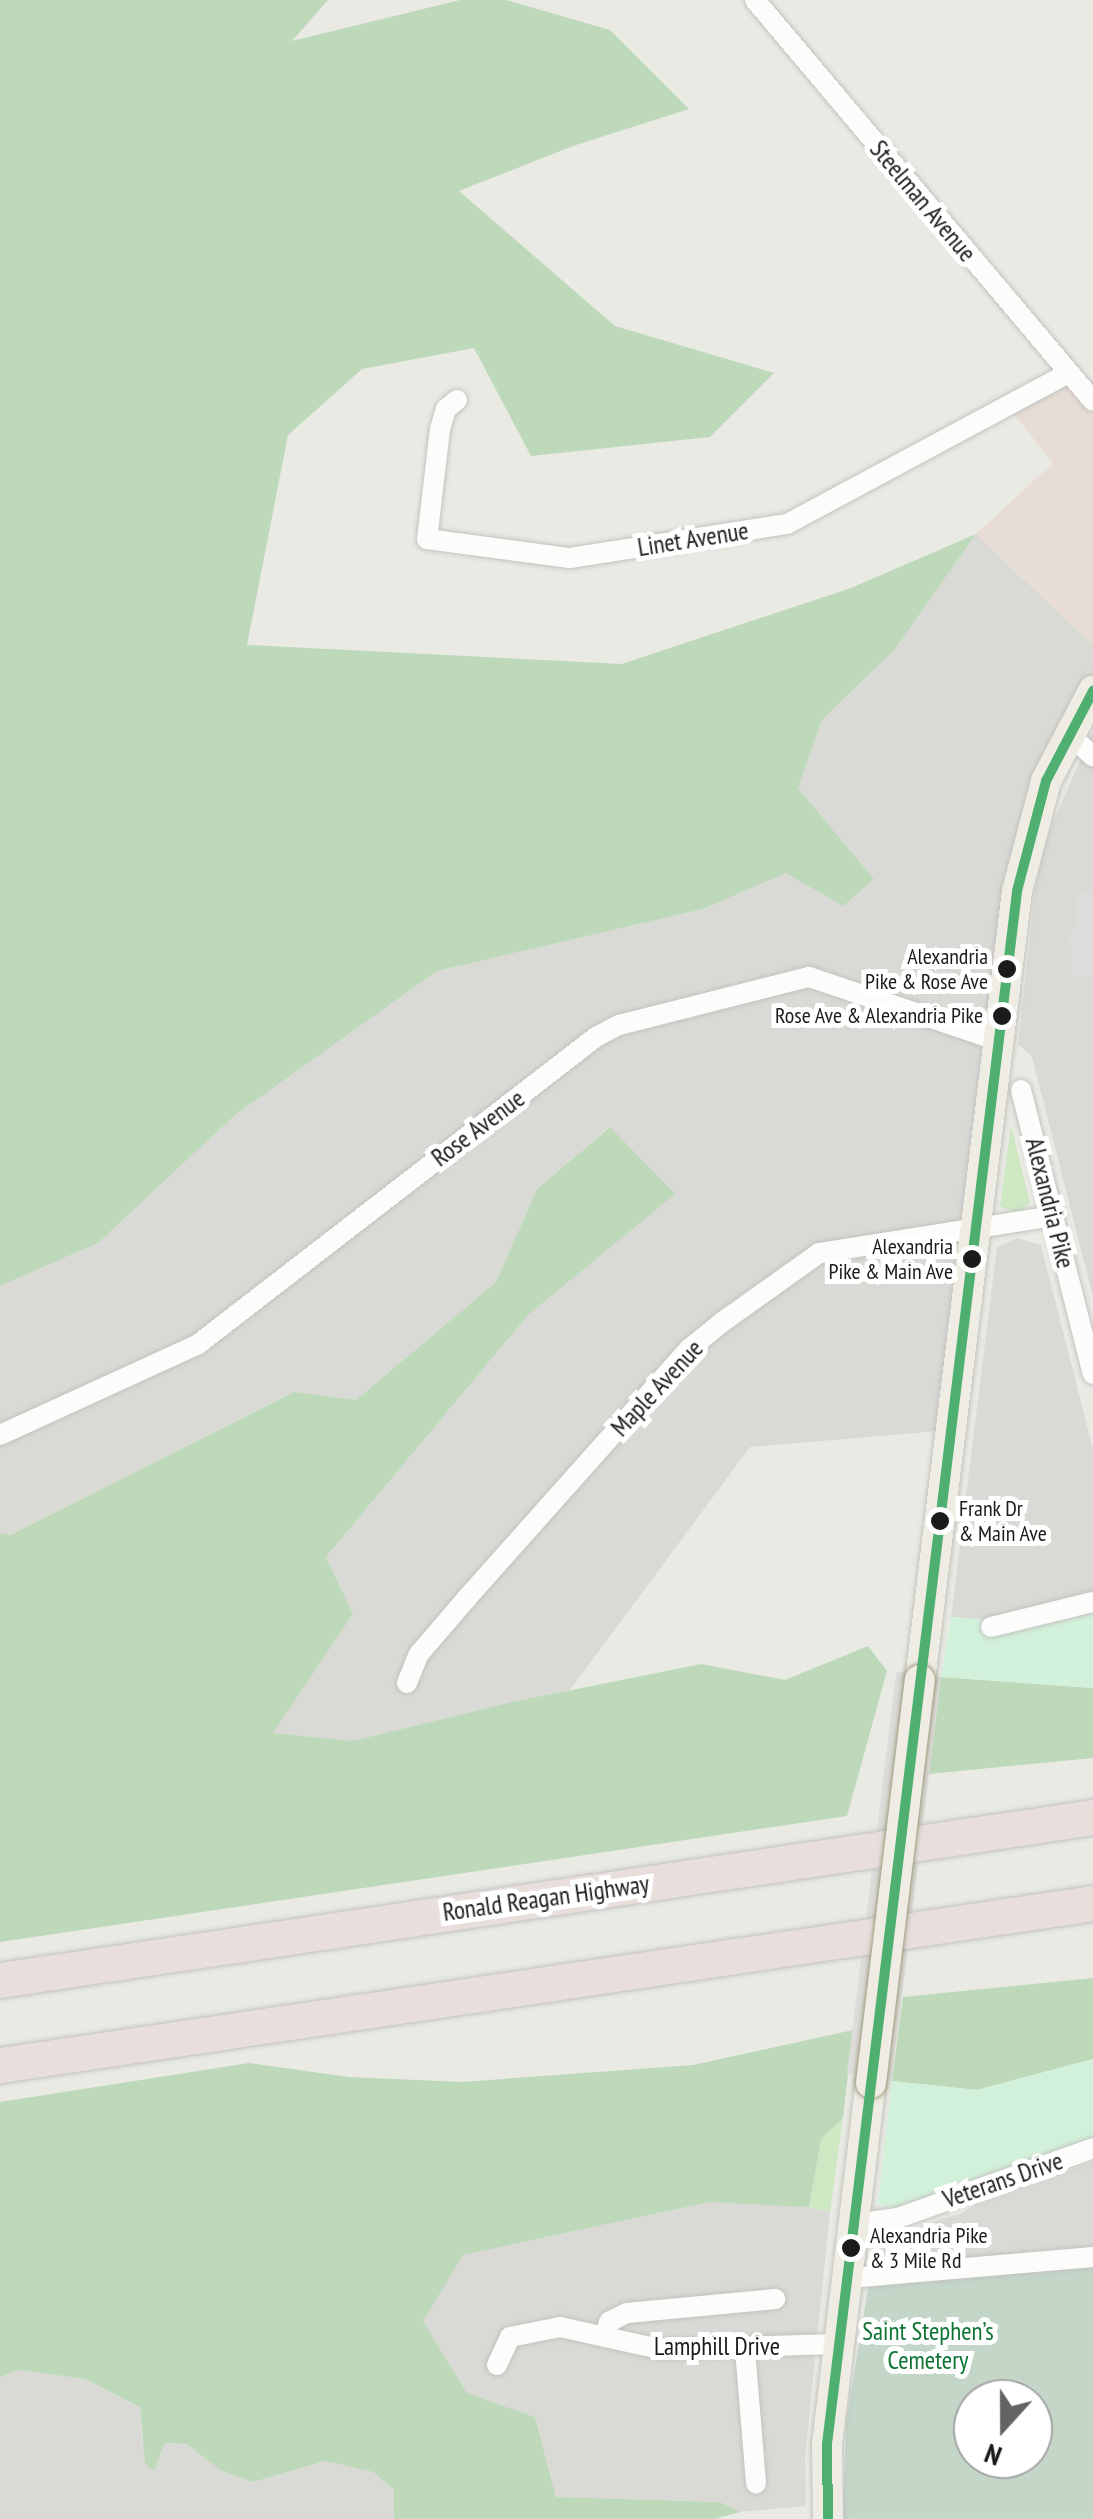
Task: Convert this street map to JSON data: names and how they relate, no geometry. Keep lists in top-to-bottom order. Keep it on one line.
{"streets":{"highway":["Ronald Reagan Highway"],"main road":["Alexandria Pike"],"street":["Steelman Avenue","Linet Avenue","Rose Avenue","Maple Avenue","Veterans Drive","Lamphill Drive"]},"crossings":[["Steelman Avenue","Linet Avenue"],["Rose Avenue","Alexandria Pike"],["Alexandria Pike","Maple Avenue"],["Alexandria Pike","Veterans Drive"],["Alexandria Pike","Lamphill Drive"]],"parks":["Saint Stephen’s Cemetery"],"places":["Alexandria Pike & Rose Ave","Rose Ave & Alexandria Pike","Alexandria Pike & Main Ave","Frank Dr & Main Ave","Alexandria Pike & 3 Mile Rd"],"north":"bottom"}
